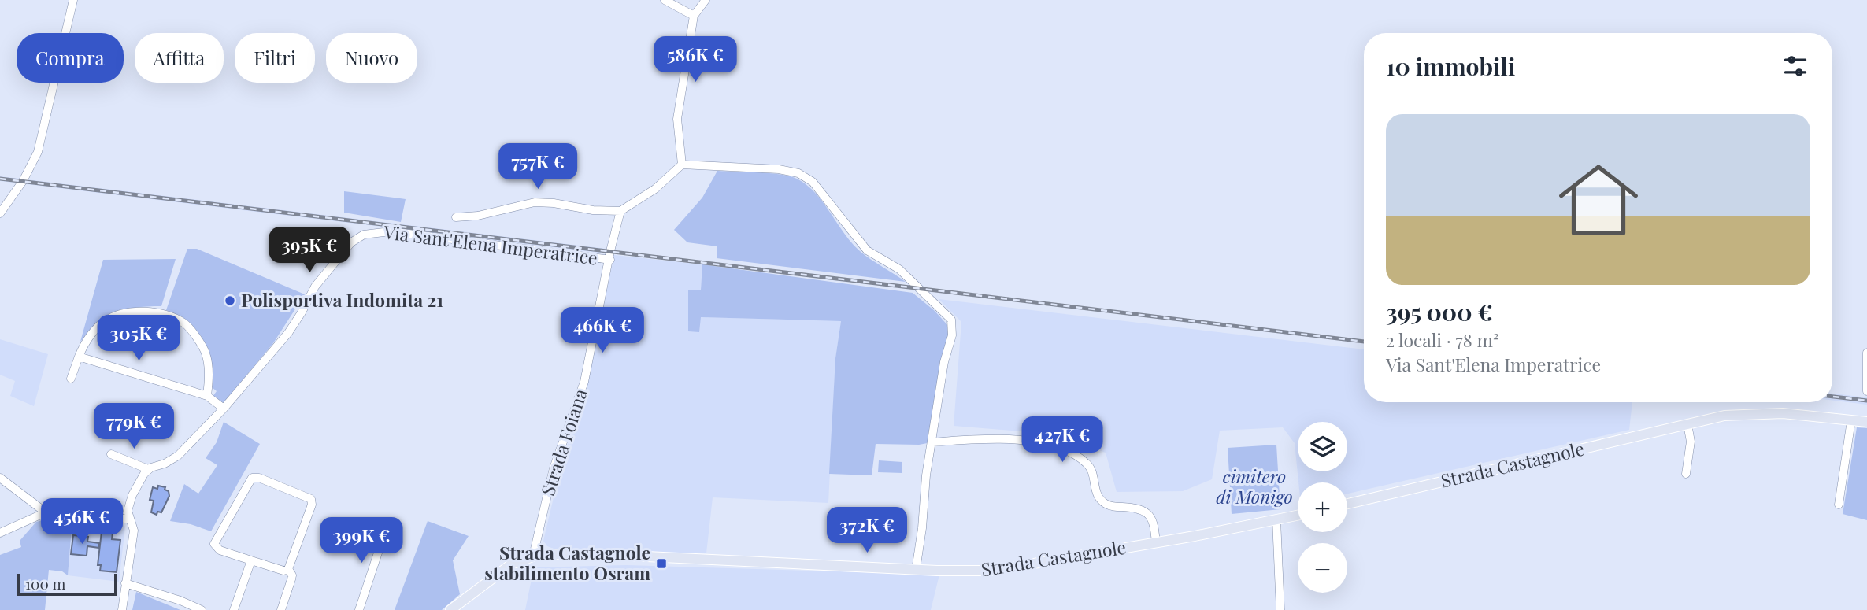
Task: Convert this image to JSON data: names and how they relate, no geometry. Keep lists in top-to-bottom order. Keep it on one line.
{"streets":{"main road":["Strada Castagnole"],"street":["Via Sant'Elena Imperatrice","Strada Foiana"]},"crossings":[["Via Sant'Elena Imperatrice","Strada Foiana"],["Strada Foiana","Strada Castagnole"]],"parks":["cimitero di Monigo"],"places":{"other":["Polisportiva Indomita 21"],"transit":["Strada Castagnole stabilimento Osram"]},"scale_bar":"100 m","page":{"chip":["Compra","Affitta","Filtri","Nuovo"],"heading":"10 immobili","price":["586K €","757K €","395K €","466K €","305K €","779K €","427K €","456K €","372K €","399K €"],"list":[{"name":"395 000 €","note":"2 locali · 78 m² · Via Sant'Elena Imperatrice"}],"map_buttons":["+","−"],"scale":"100 m"}}
